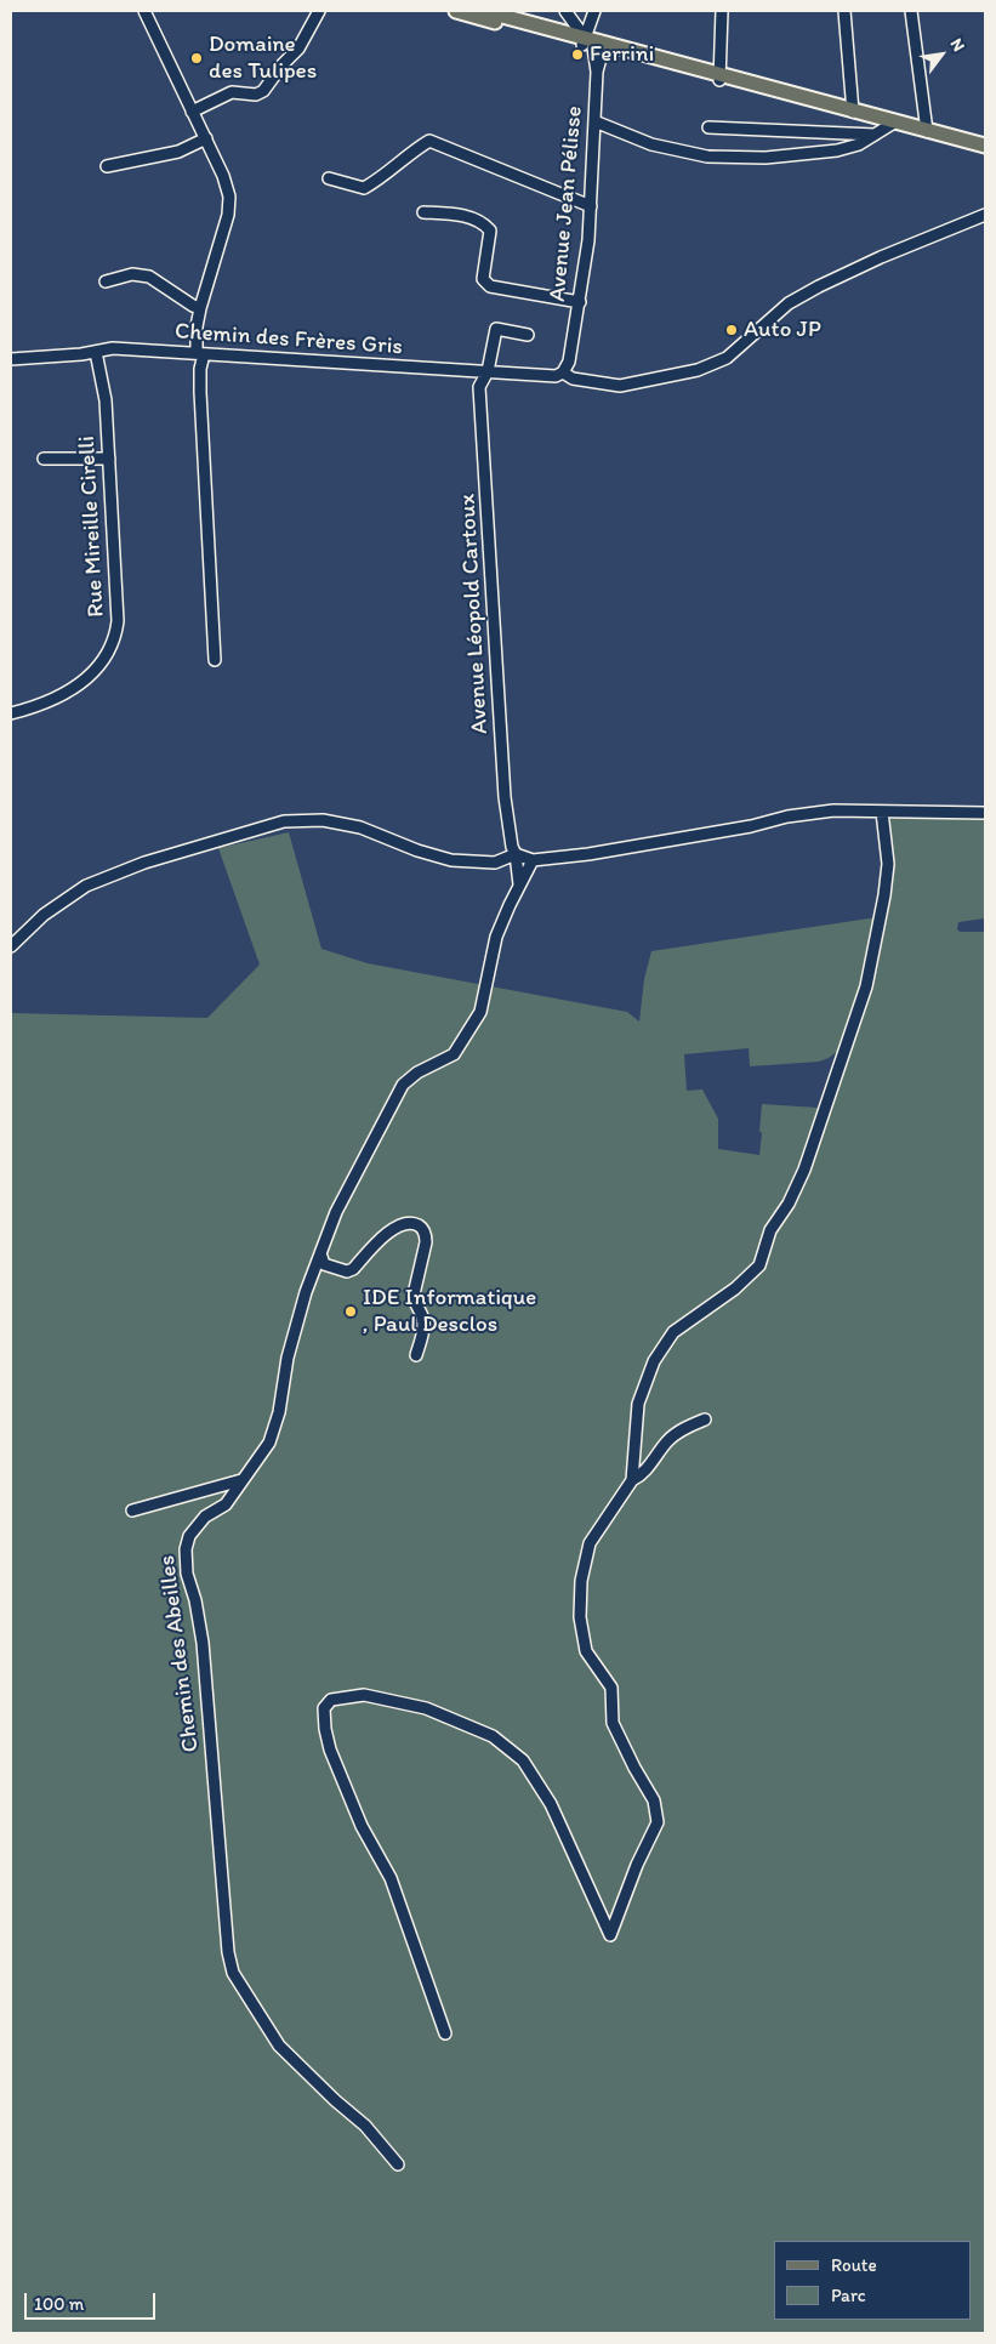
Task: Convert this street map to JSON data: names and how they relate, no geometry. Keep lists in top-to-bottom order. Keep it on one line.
{"streets":{"street":["Avenue Jean Pélisse","Chemin des Frères Gris","Rue Mireille Cirelli","Avenue Léopold Cartoux","Chemin des Abeilles"]},"crossings":[["Avenue Jean Pélisse","Chemin des Frères Gris"],["Chemin des Frères Gris","Rue Mireille Cirelli"],["Chemin des Frères Gris","Avenue Léopold Cartoux"],["Avenue Léopold Cartoux","Chemin des Abeilles"]],"places":["Ferrini","Domaine des Tulipes","Auto JP","IDE Informatique , Paul Desclos"],"legend":["Route","Parc"],"scale_bar":"100 m","north":"top right"}
